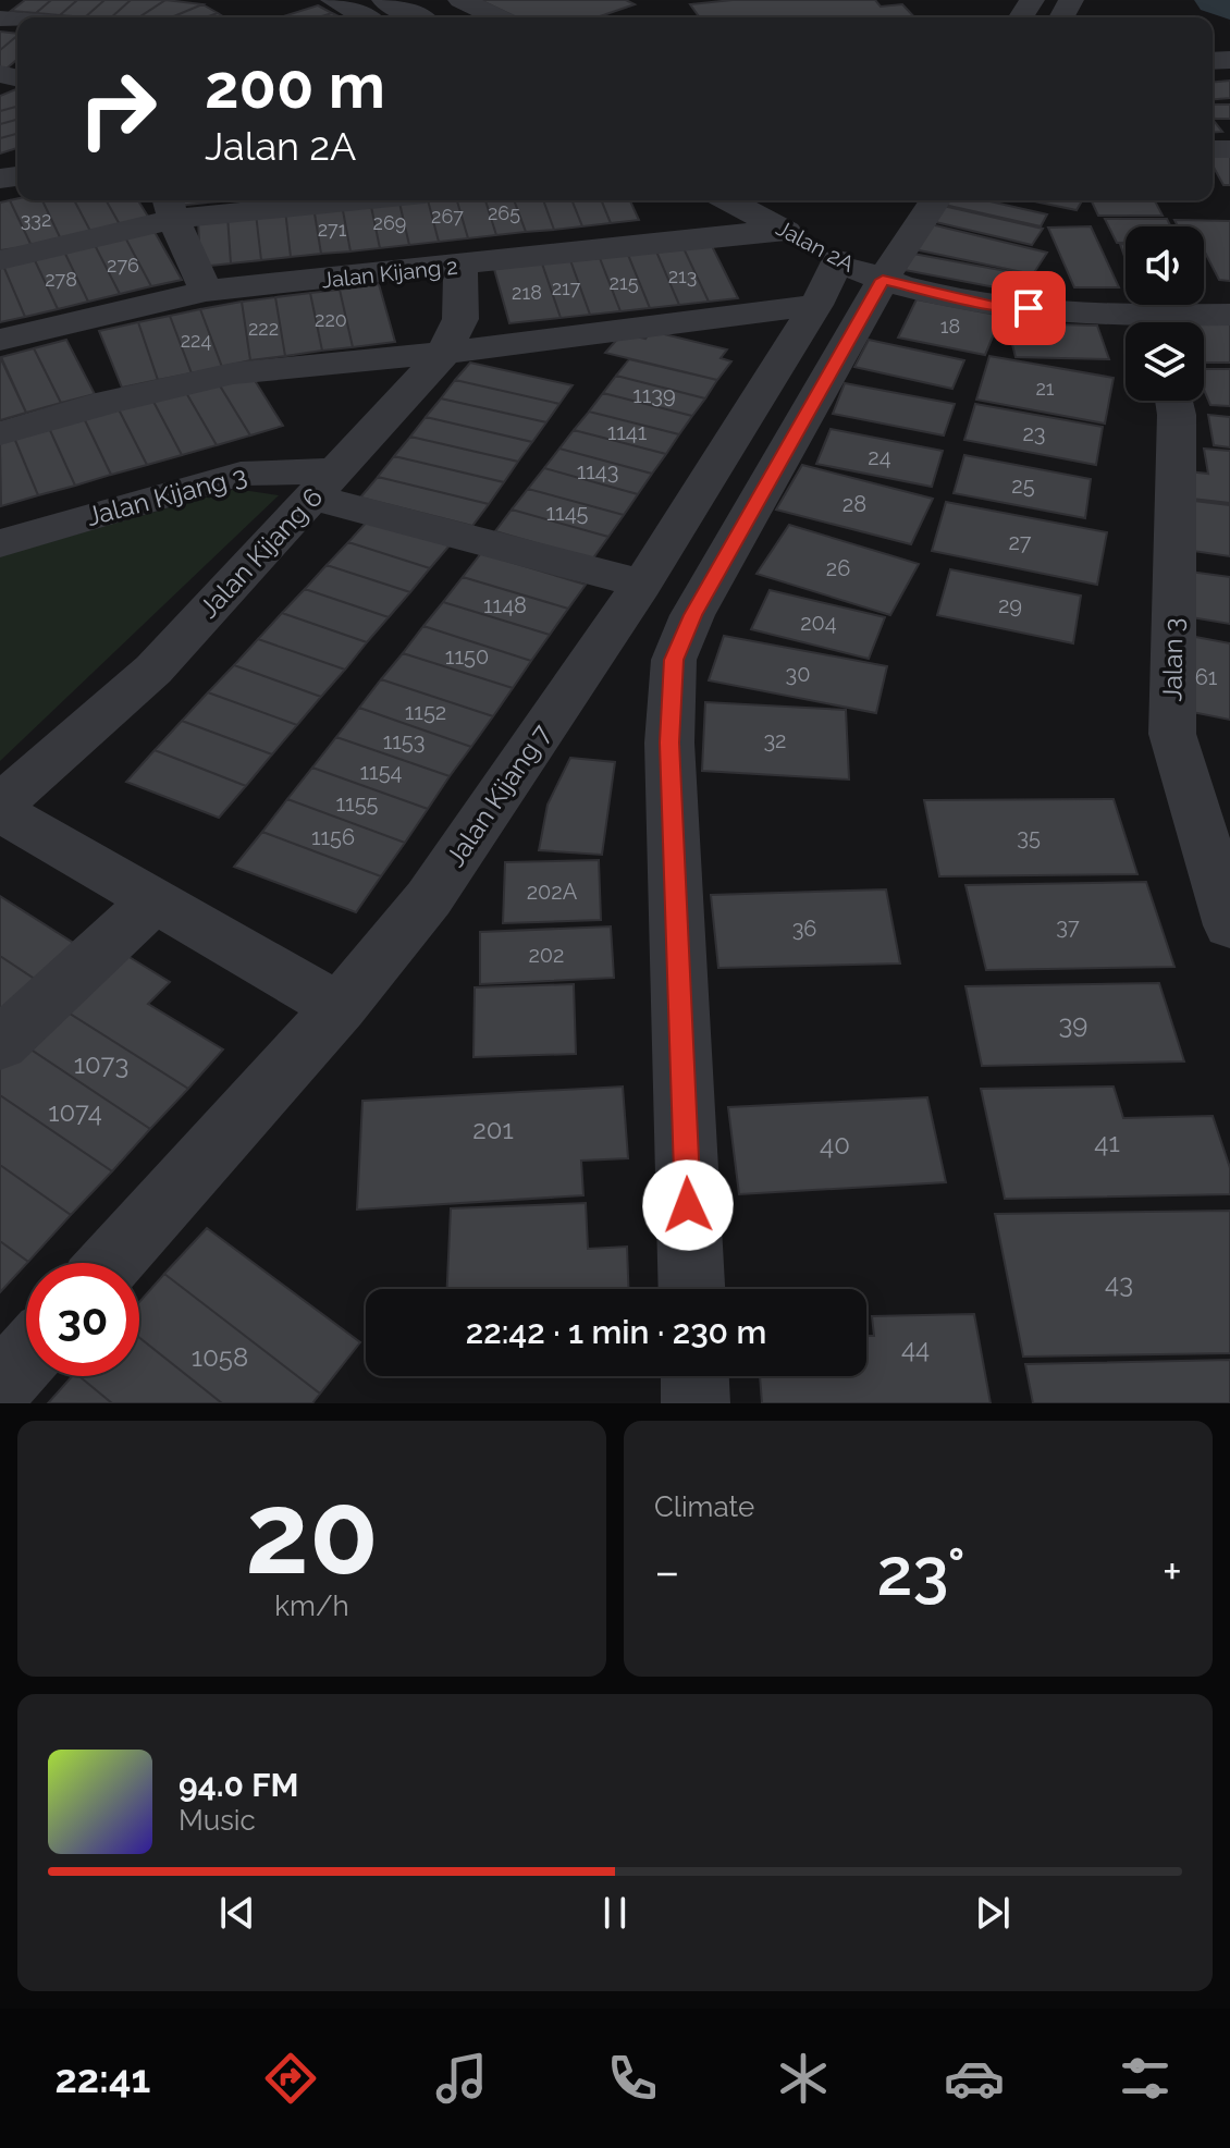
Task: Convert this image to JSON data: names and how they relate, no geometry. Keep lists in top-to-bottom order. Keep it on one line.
{"streets":{"street":["Jalan 2A","Jalan Kijang 2","Jalan Kijang 3","Jalan Kijang 6","Jalan 3","Jalan Kijang 7"]},"crossings":[["Jalan 2A","Jalan Kijang 2"],["Jalan 2A","Jalan Kijang 7"],["Jalan Kijang 2","Jalan Kijang 6"],["Jalan Kijang 3","Jalan Kijang 6"],["Jalan Kijang 3","Jalan Kijang 7"]],"house_numbers":["265","267","332","269","271","276","213","278","215","217","218","220","18","222","224","21","1139","1141","23","24","1143","25","28","1145","27","26","1148","29","204","1150","30","61","1152","32","1153","1154","1155","1156","35","202A","37","36","202","39","1073","1074","201","41","40","43","44","1058"],"page":{"turn":["200 m","Jalan 2A"],"limit":"30","trip":"22:42 · 1 min · 230 m","tile":[["20","km/h"],"Climate"],"heat":["−","23°","+"],"song":["94.0 FM","Music"],"tabs":"22:41"}}
